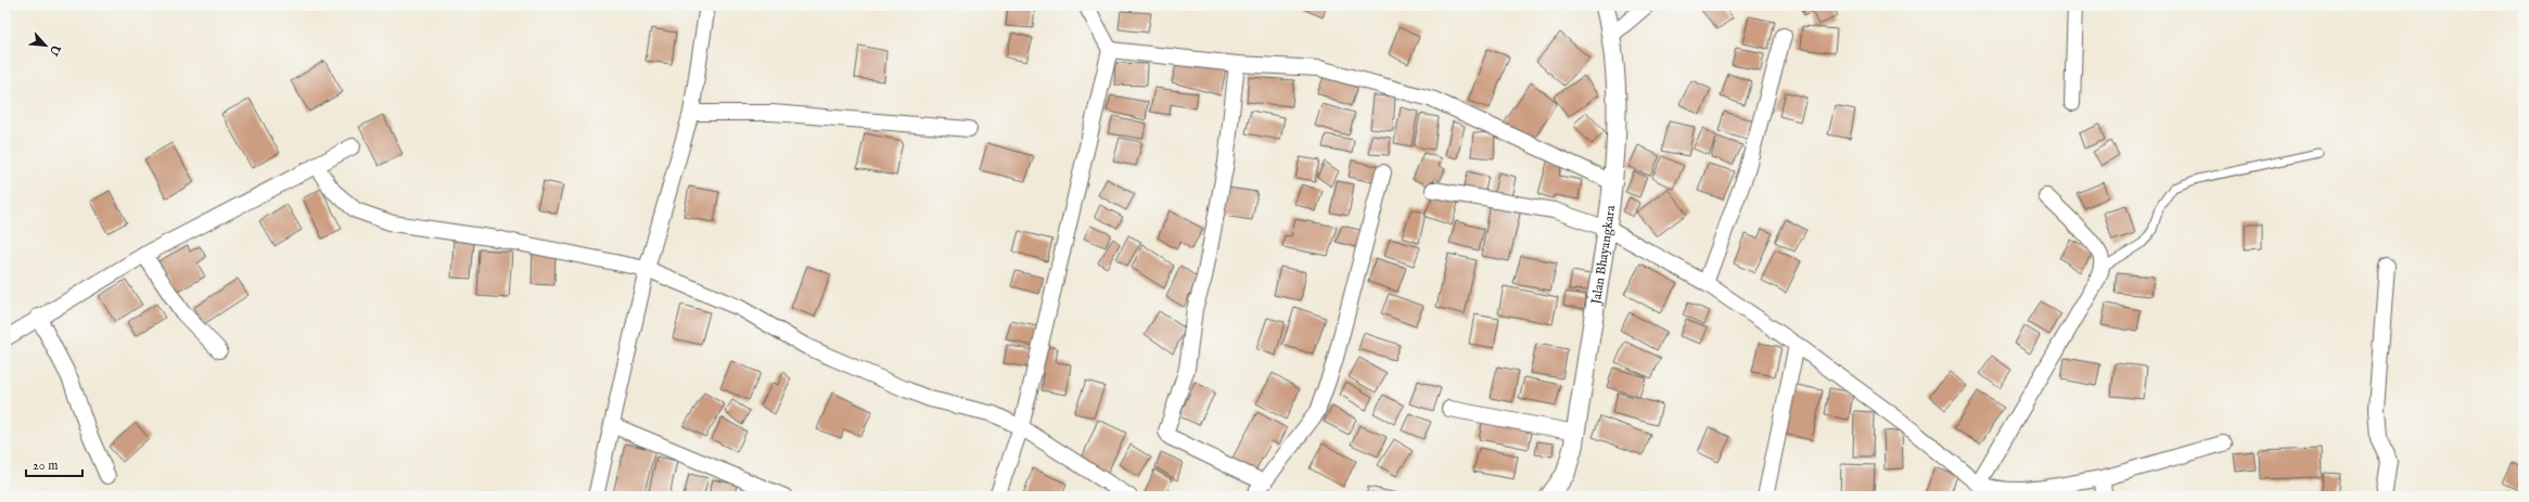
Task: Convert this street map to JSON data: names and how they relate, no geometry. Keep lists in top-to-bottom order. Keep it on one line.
{"streets":{"street":["Jalan Bhayangkara"]},"scale_bar":"20 m","north":"bottom right"}
